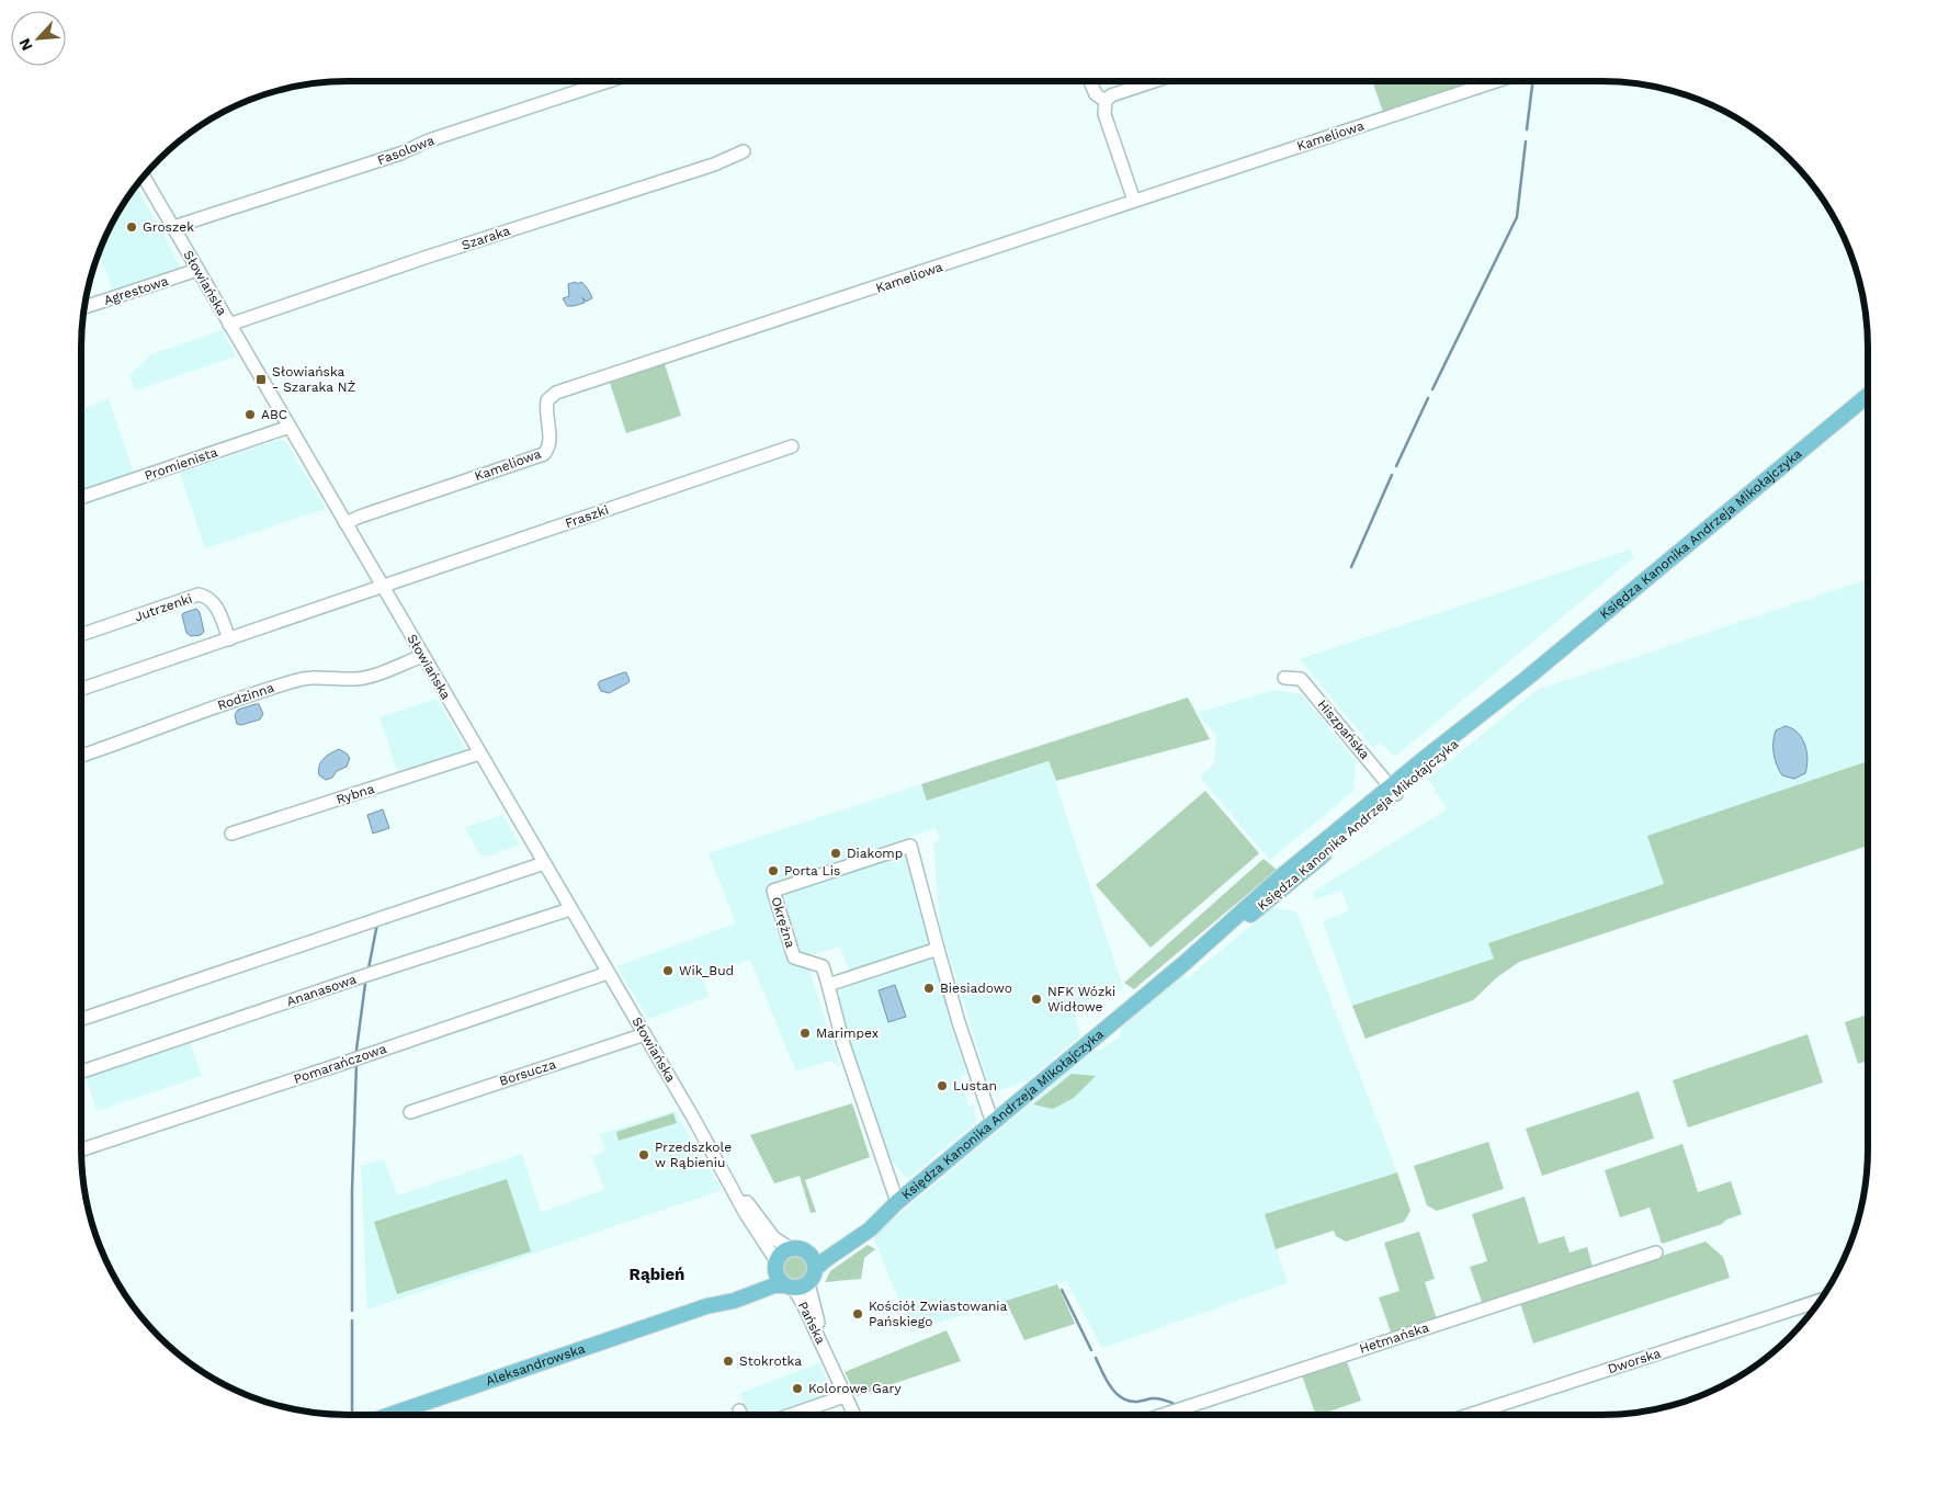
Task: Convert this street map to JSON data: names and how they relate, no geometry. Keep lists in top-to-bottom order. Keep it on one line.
{"streets":{"main road":["Księdza Kanonika Andrzeja Mikołajczyka","Aleksandrowska"],"street":["Kameliowa","Fasolowa","Szaraka","Słowiańska","Agrestowa","Promienista","Fraszki","Jutrzenki","Rodzinna","Hiszpańska","Rybna","Okrężna","Ananasowa","Pomarańczowa","Borsucza","Pańska","Hetmańska","Dworska"]},"crossings":[["Kameliowa","Słowiańska"],["Fasolowa","Słowiańska"],["Szaraka","Słowiańska"],["Słowiańska","Agrestowa"],["Słowiańska","Promienista"],["Słowiańska","Fraszki"],["Słowiańska","Księdza Kanonika Andrzeja Mikołajczyka"],["Słowiańska","Rodzinna"],["Słowiańska","Rybna"],["Słowiańska","Ananasowa"],["Słowiańska","Pomarańczowa"],["Słowiańska","Borsucza"],["Słowiańska","Pańska"],["Słowiańska","Aleksandrowska"],["Księdza Kanonika Andrzeja Mikołajczyka","Hiszpańska"],["Księdza Kanonika Andrzeja Mikołajczyka","Okrężna"],["Księdza Kanonika Andrzeja Mikołajczyka","Pańska"],["Księdza Kanonika Andrzeja Mikołajczyka","Aleksandrowska"],["Pańska","Aleksandrowska"]],"districts":["Rąbień"],"places":{"other":["Groszek","ABC","Diakomp","Porta Lis","Wik_Bud","Biesiadowo","NFK Wózki Widłowe","Marimpex","Lustan","Przedszkole w Rąbieniu","Kościół Zwiastowania Pańskiego","Stokrotka","Kolorowe Gary"],"transit":["Słowiańska - Szaraka NŻ"]},"north":"bottom left"}
